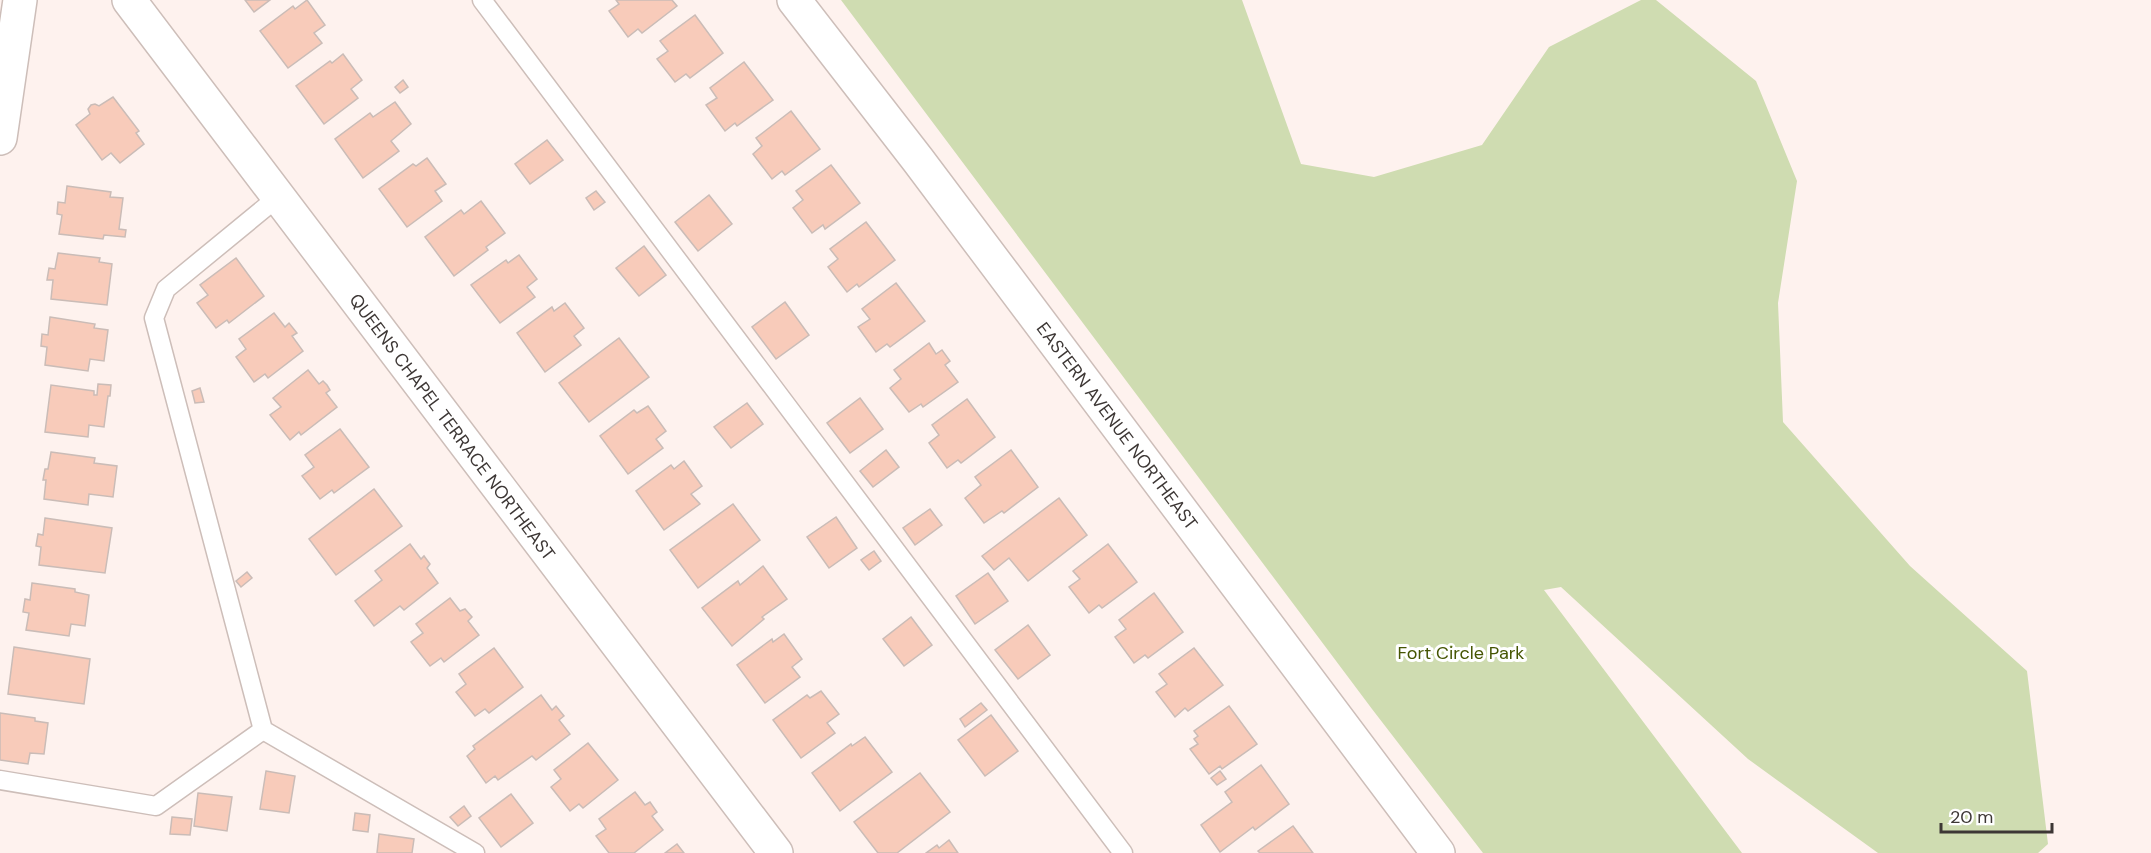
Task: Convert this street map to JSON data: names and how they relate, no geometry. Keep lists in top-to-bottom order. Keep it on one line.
{"streets":{"street":["EASTERN AVENUE NORTHEAST","QUEENS CHAPEL TERRACE NORTHEAST"]},"parks":["Fort Circle Park"],"scale_bar":"20 m"}
